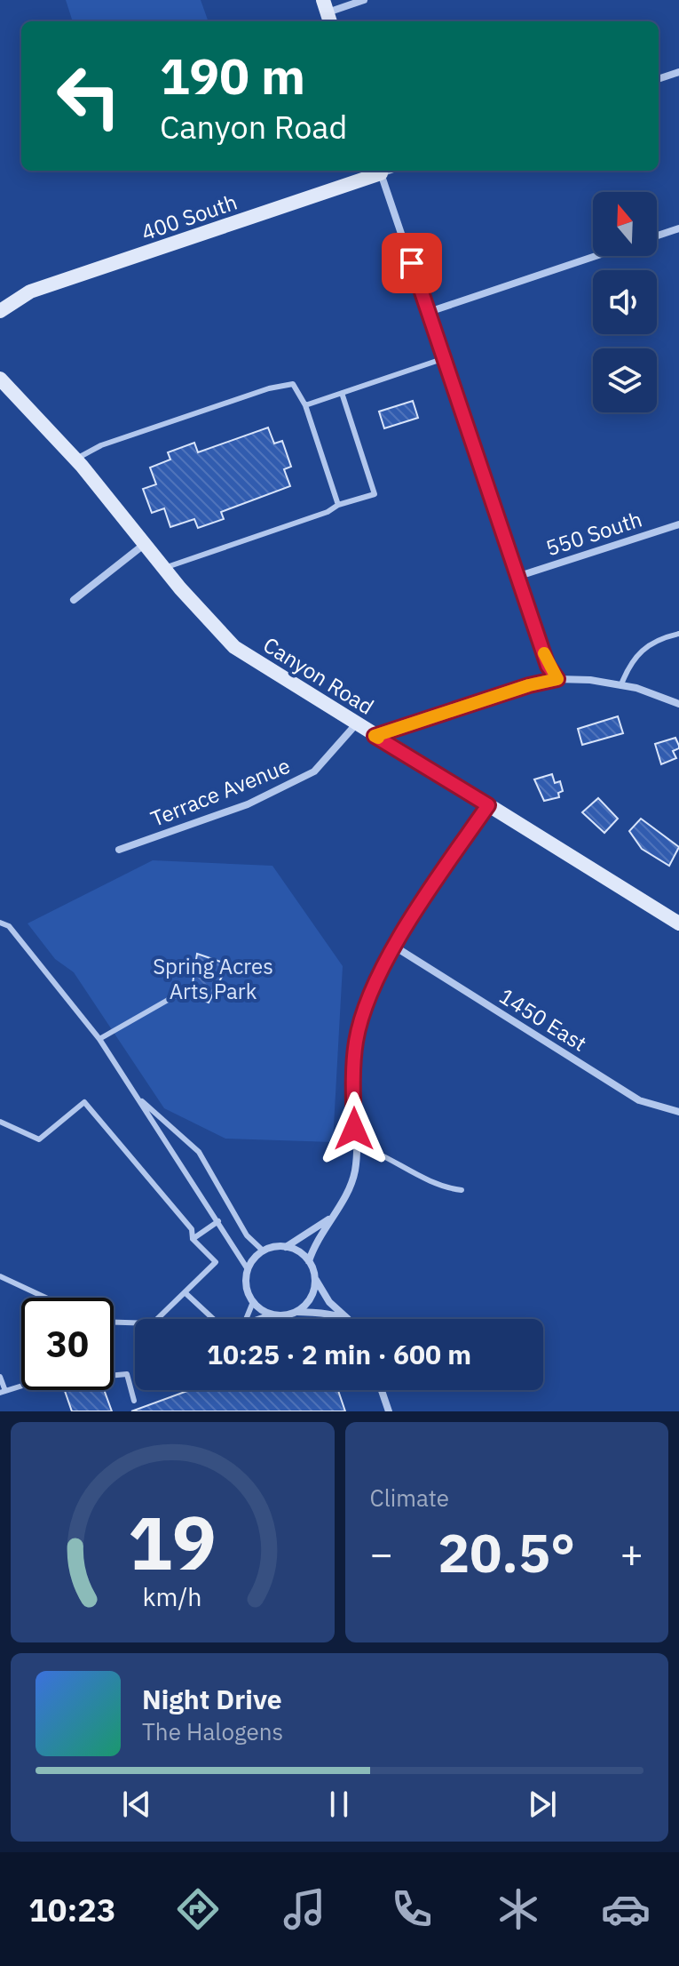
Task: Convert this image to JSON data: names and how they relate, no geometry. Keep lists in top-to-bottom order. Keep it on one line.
{"streets":{"main road":["400 South","Canyon Road"],"street":["550 South","Terrace Avenue","1450 East"]},"crossings":[["Canyon Road","Terrace Avenue"]],"parks":["Spring Acres Arts Park"],"north":"top","page":{"turn":["190 m","Canyon Road"],"limit":"30","trip":"10:25 · 2 min · 600 m","tile":"Climate","heat":["−","20.5°","+"],"song":["Night Drive","The Halogens"],"tabs":"10:23","gauge":["19","km/h"]}}
